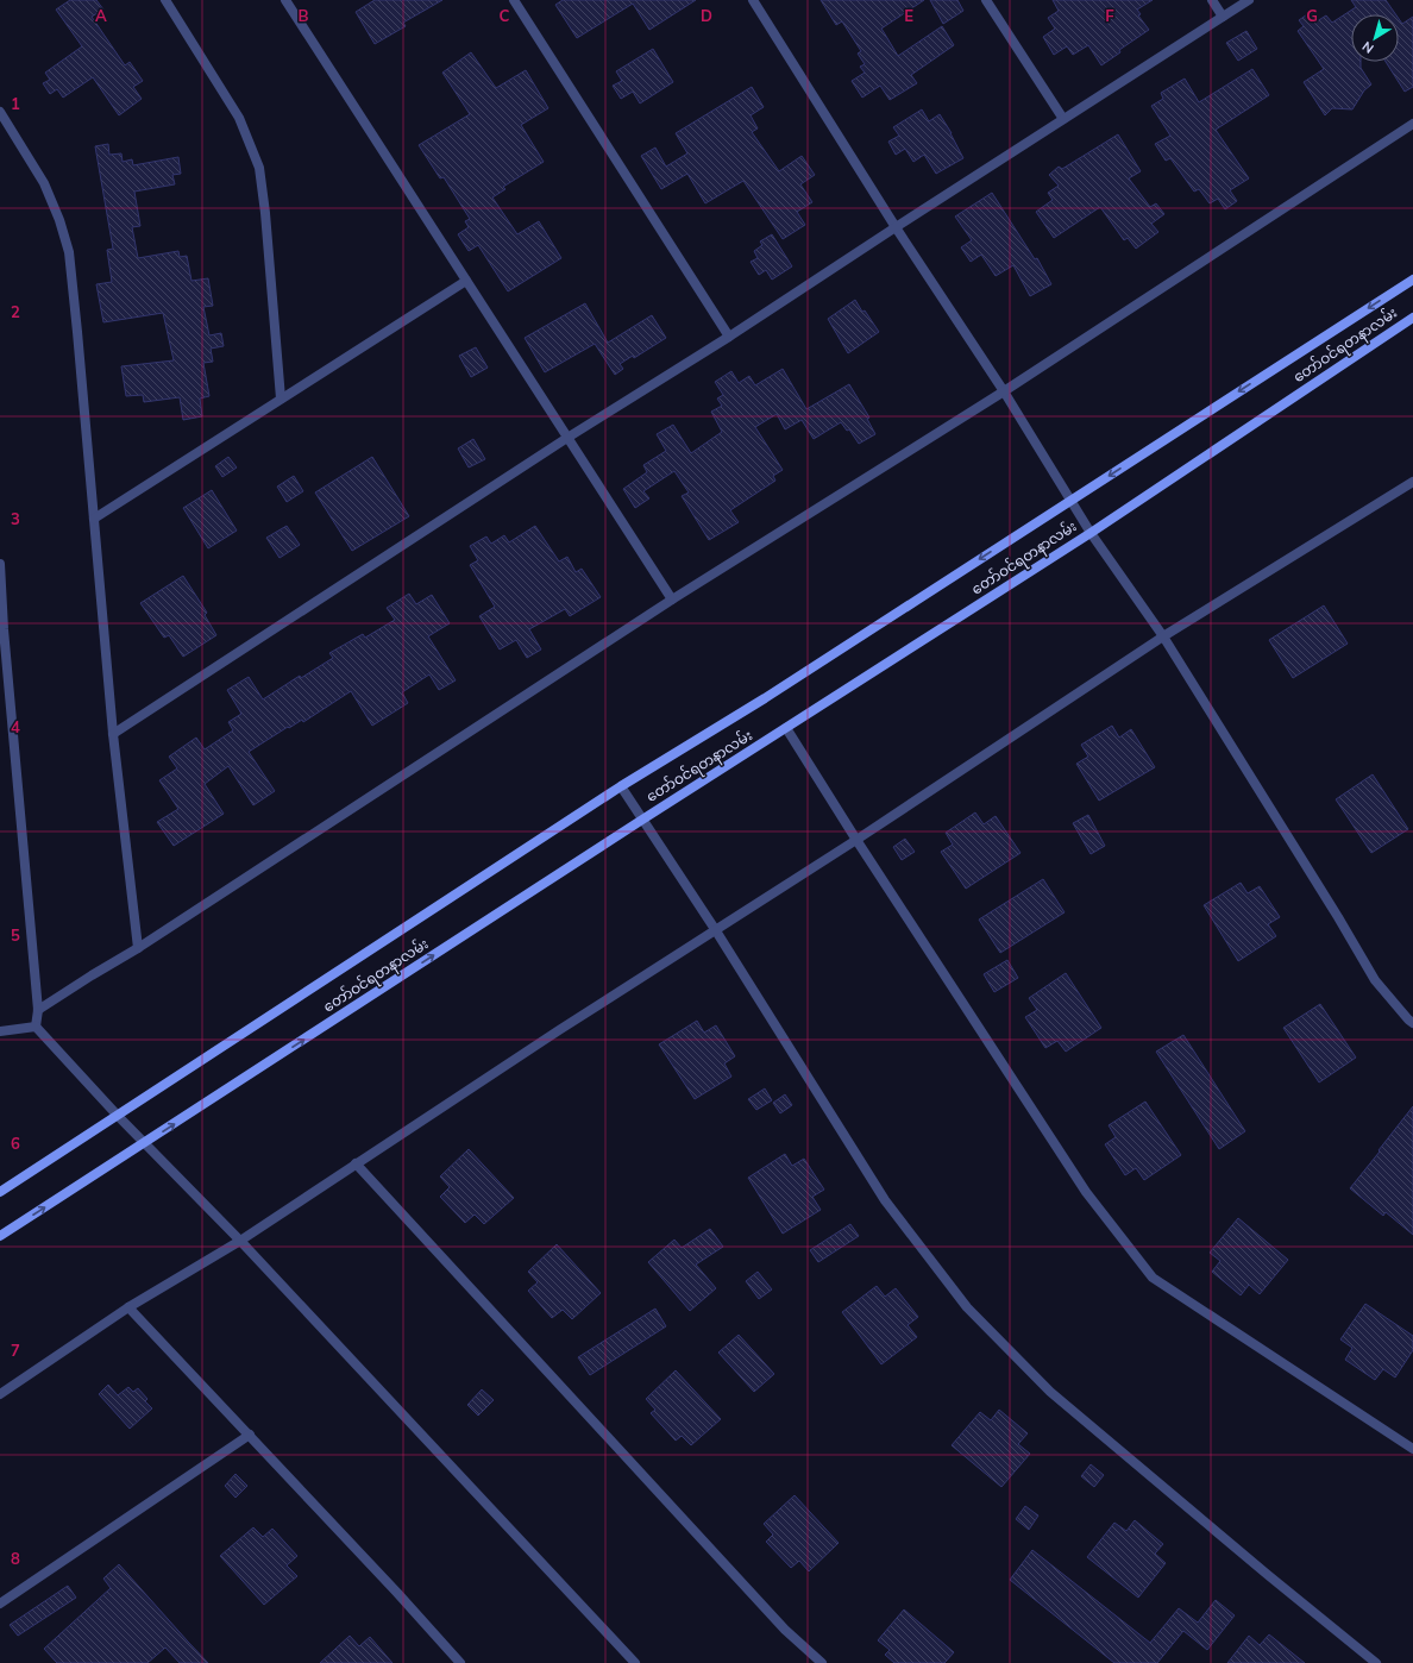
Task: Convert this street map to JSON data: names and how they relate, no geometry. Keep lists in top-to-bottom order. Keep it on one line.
{"streets":{"main road":["တော်ဝင်ရတနာလမ်း"]},"north":"bottom left","grid":{"columns":["A","B","C","D","E","F","G"],"rows":["1","2","3","4","5","6","7","8"]}}
